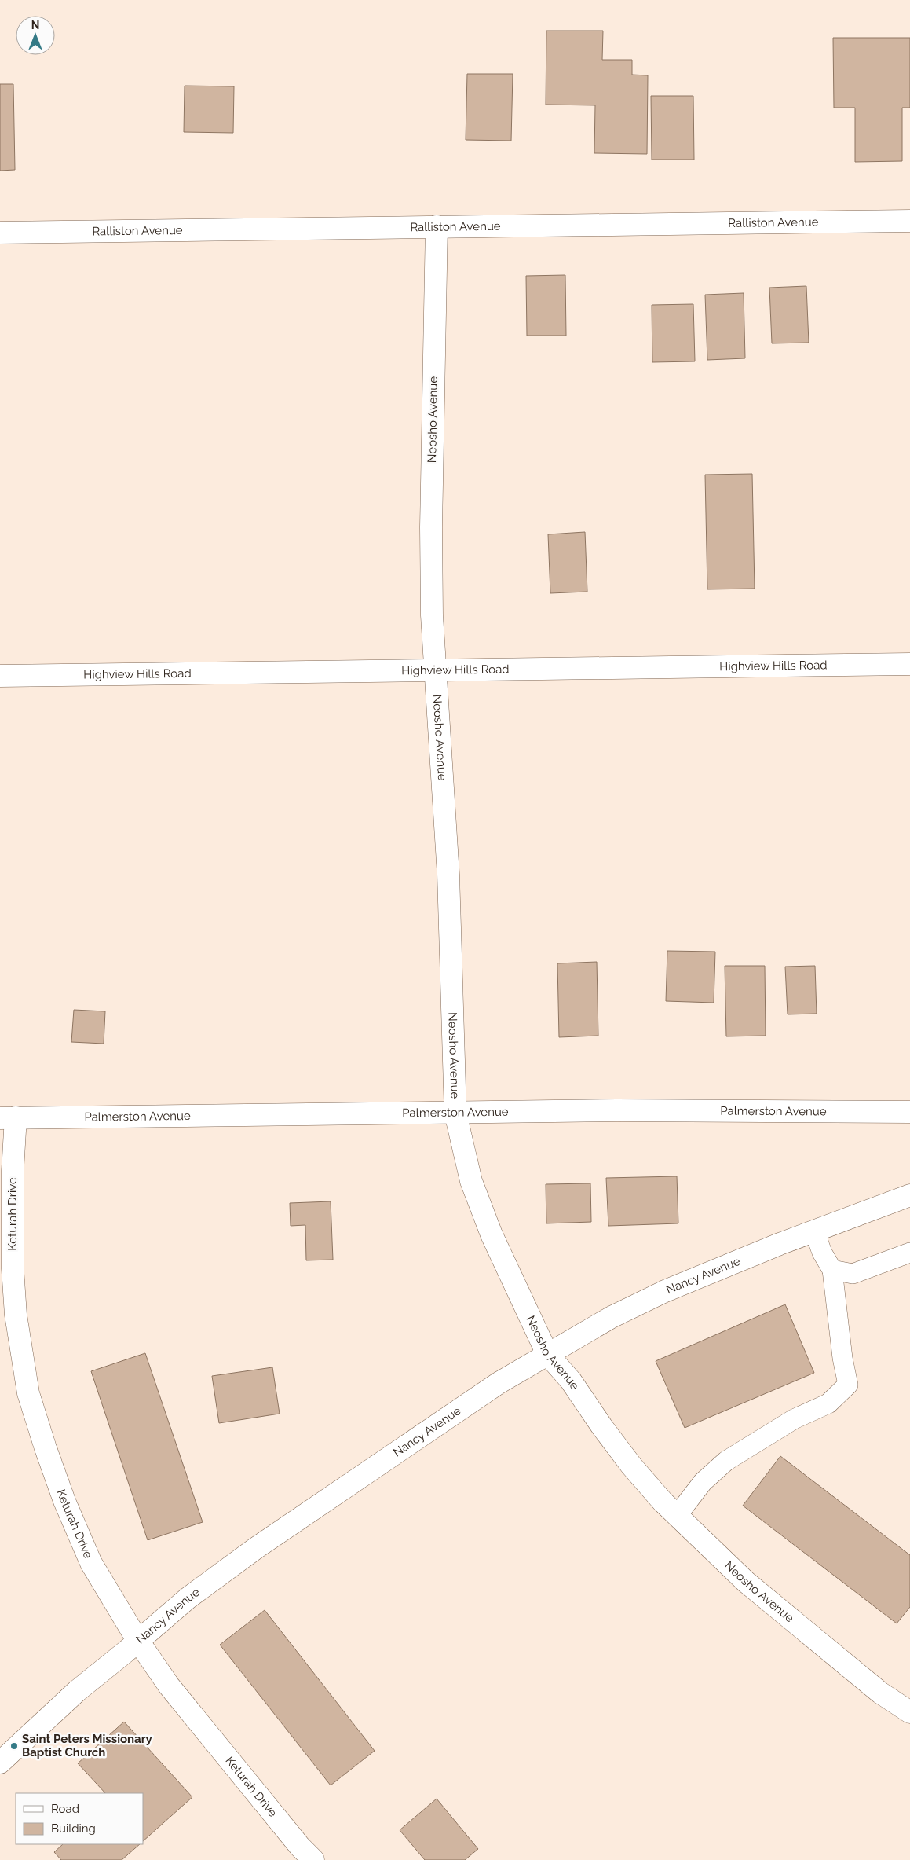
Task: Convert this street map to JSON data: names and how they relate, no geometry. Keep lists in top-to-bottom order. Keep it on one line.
{"streets":{"street":["Ralliston Avenue","Neosho Avenue","Highview Hills Road","Palmerston Avenue","Keturah Drive","Nancy Avenue"]},"crossings":[["Ralliston Avenue","Neosho Avenue"],["Neosho Avenue","Highview Hills Road"],["Neosho Avenue","Palmerston Avenue"],["Neosho Avenue","Nancy Avenue"],["Palmerston Avenue","Keturah Drive"],["Keturah Drive","Nancy Avenue"]],"places":["Saint Peters Missionary Baptist Church"],"legend":["Road","Building"],"north":"top"}
